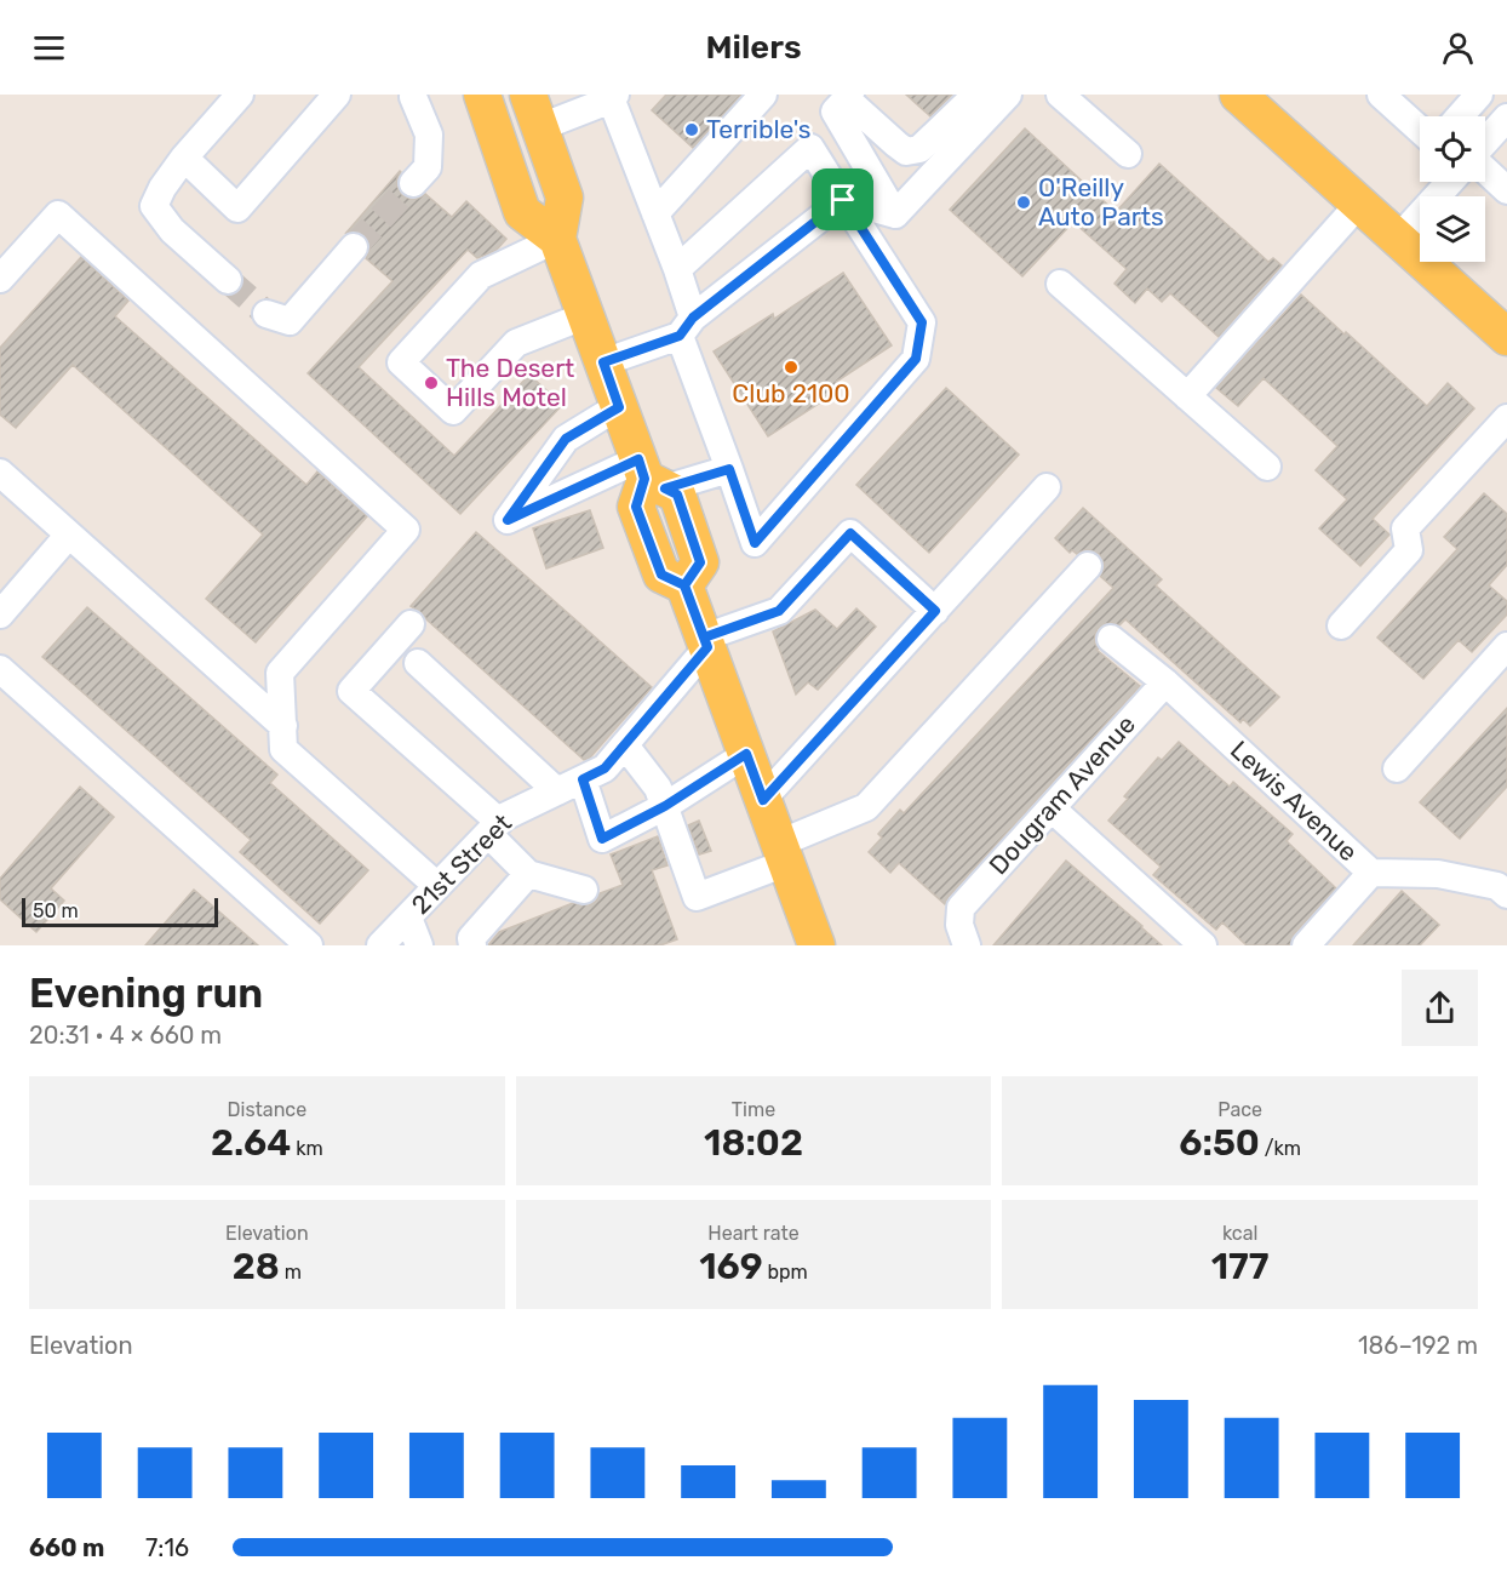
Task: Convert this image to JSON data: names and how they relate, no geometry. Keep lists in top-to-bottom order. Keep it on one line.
{"streets":{"street":["Dougram Avenue","Lewis Avenue","21st Street"]},"crossings":[["Dougram Avenue","Lewis Avenue"]],"places":["Terrible's","O'Reilly Auto Parts","Club 2100","The Desert Hills Motel"],"scale_bar":"50 m","page":{"header":"Milers","scale":"50 m","heading":["Evening run","20:31 · 4 × 660 m"],"stats":[["Distance","2.64 km"],["Time","18:02"],["Pace","6:50 /km"],["Elevation","28 m"],["Heart rate","169 bpm"],["kcal","177"]],"chart":["Elevation","186–192 m"],"list":[{"name":"660 m","note":"7:16"}]}}
